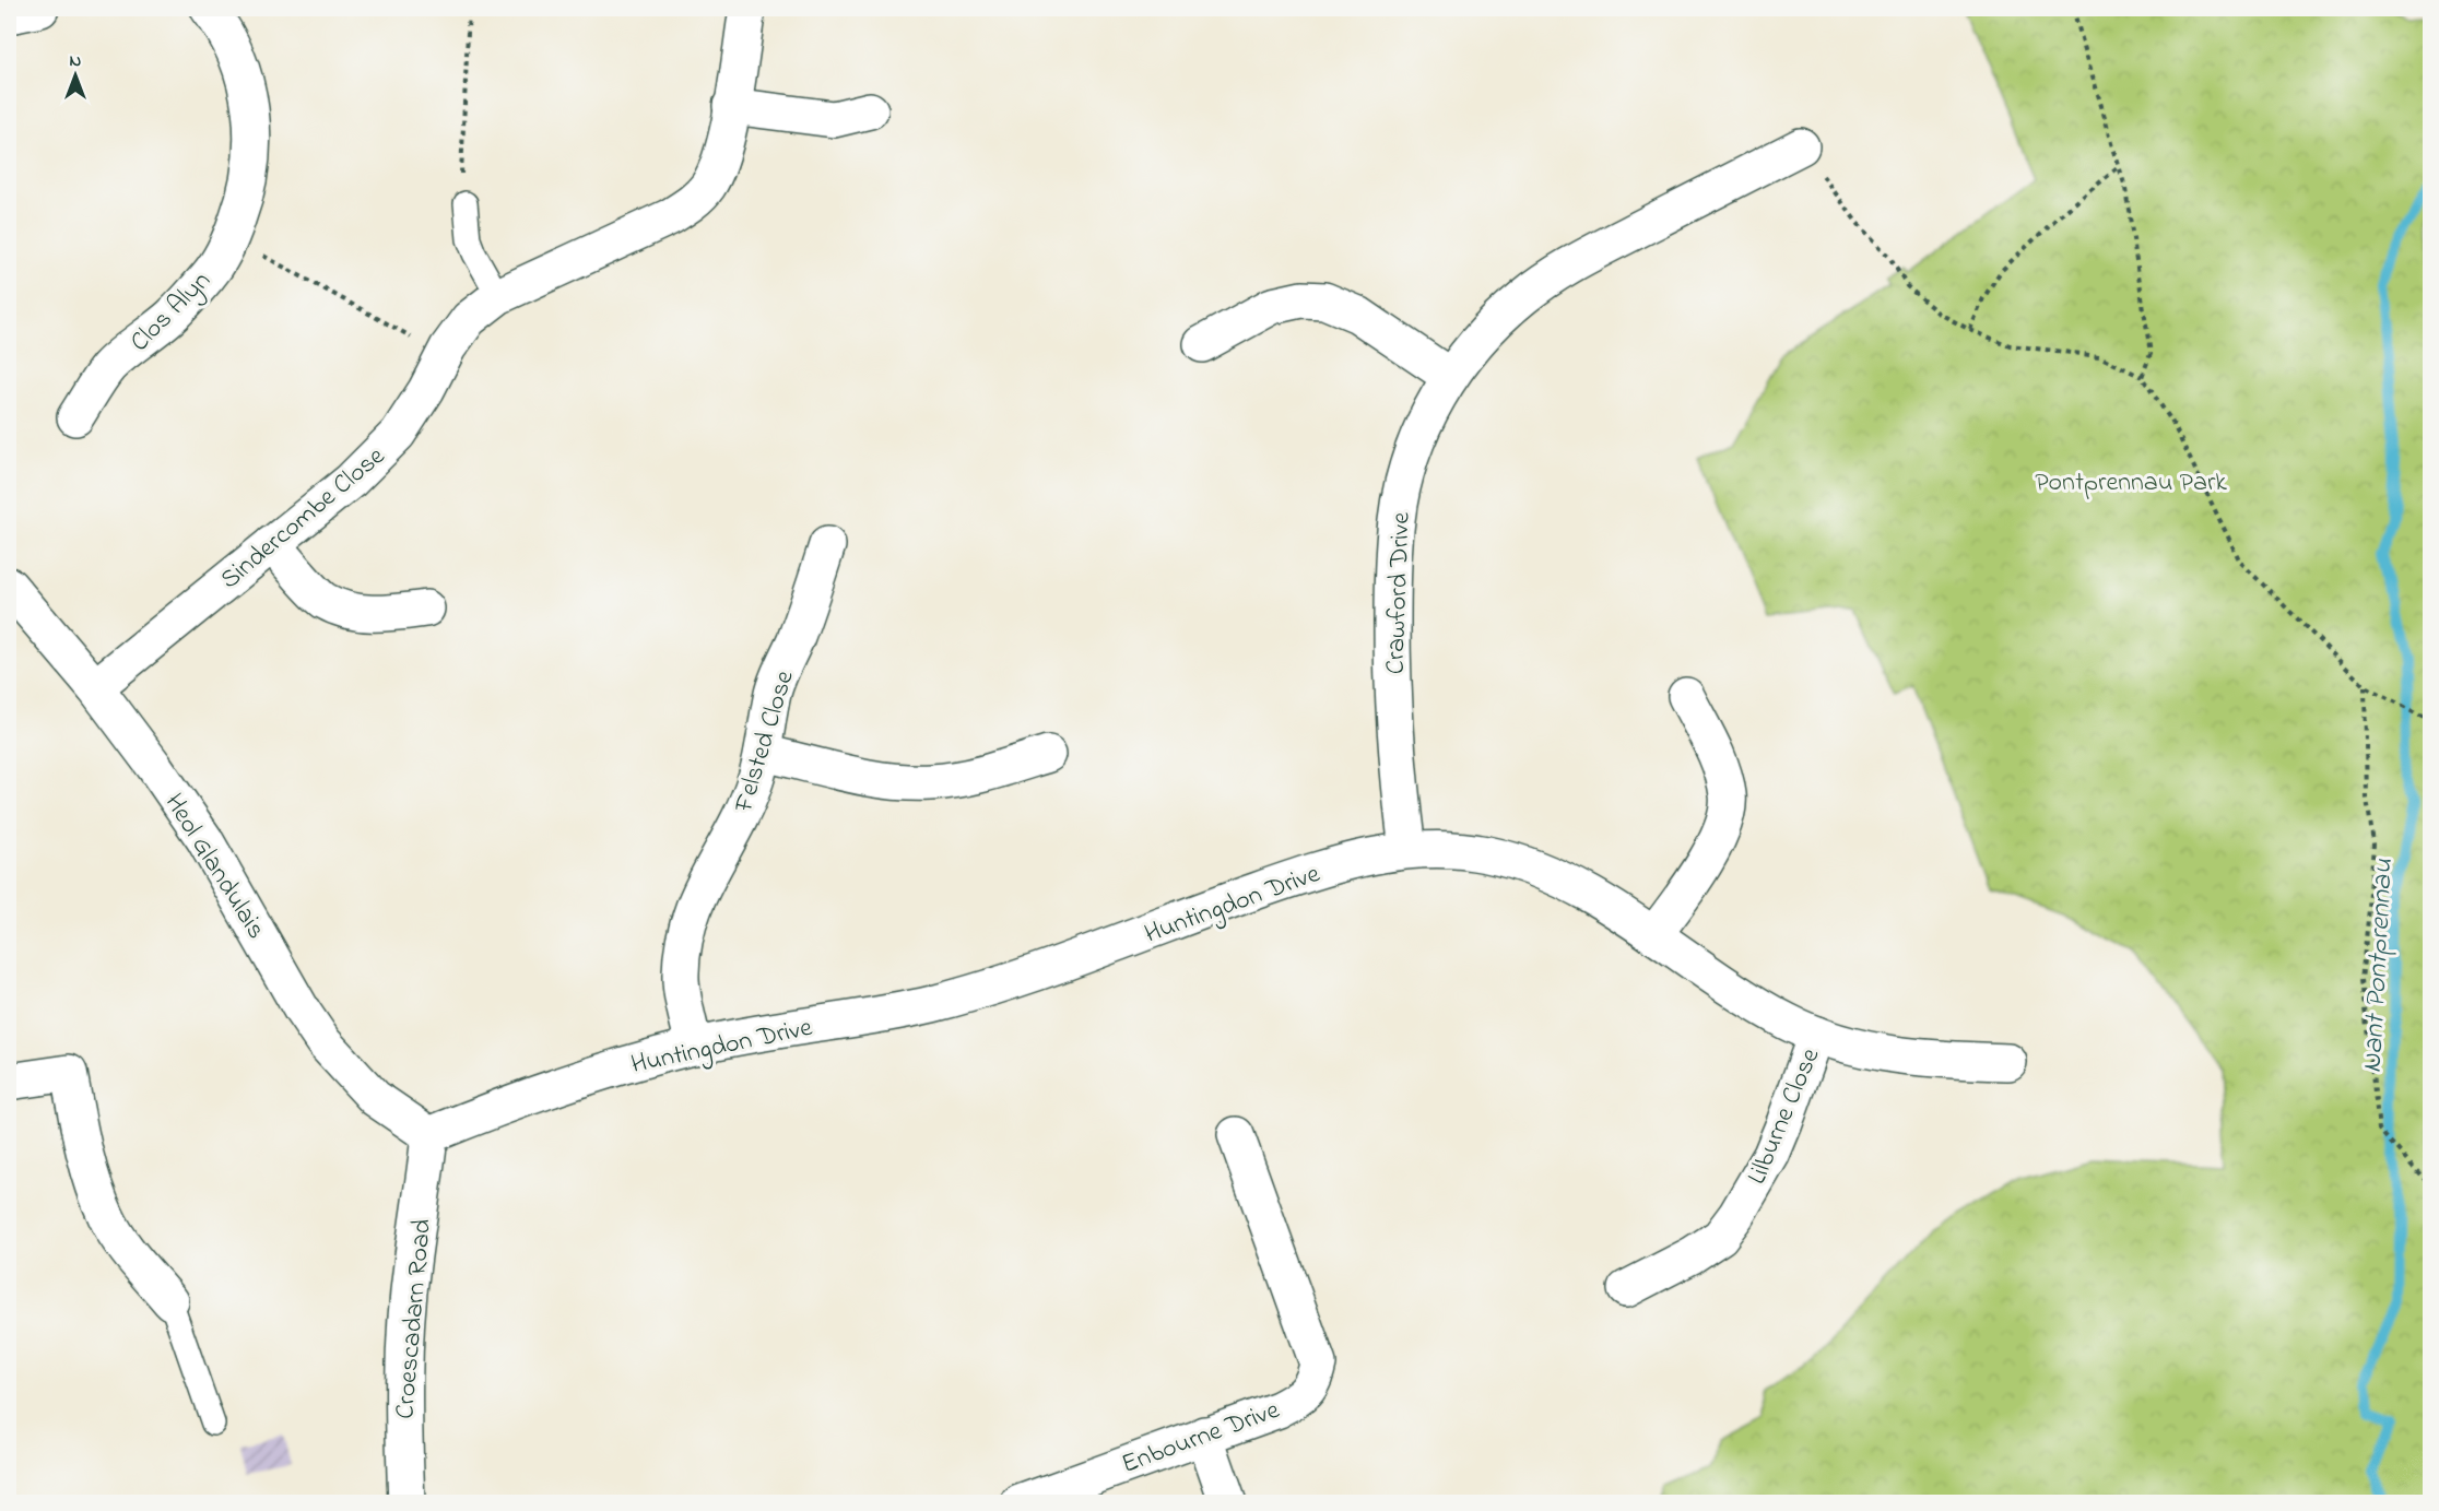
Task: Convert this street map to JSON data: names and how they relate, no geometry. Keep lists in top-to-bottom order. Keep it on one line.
{"streets":{"street":["Clos Alyn","Sindercombe Close","Crawford Drive","Felsted Close","Heol Glandulais","Huntingdon Drive","Lilburne Close","Croescadarn Road","Enbourne Drive"]},"crossings":[["Sindercombe Close","Heol Glandulais"],["Crawford Drive","Huntingdon Drive"],["Felsted Close","Huntingdon Drive"],["Heol Glandulais","Huntingdon Drive"],["Heol Glandulais","Croescadarn Road"],["Huntingdon Drive","Lilburne Close"],["Huntingdon Drive","Croescadarn Road"]],"water":["Nant Pontprennau"],"parks":["Pontprennau Park"],"north":"top"}
